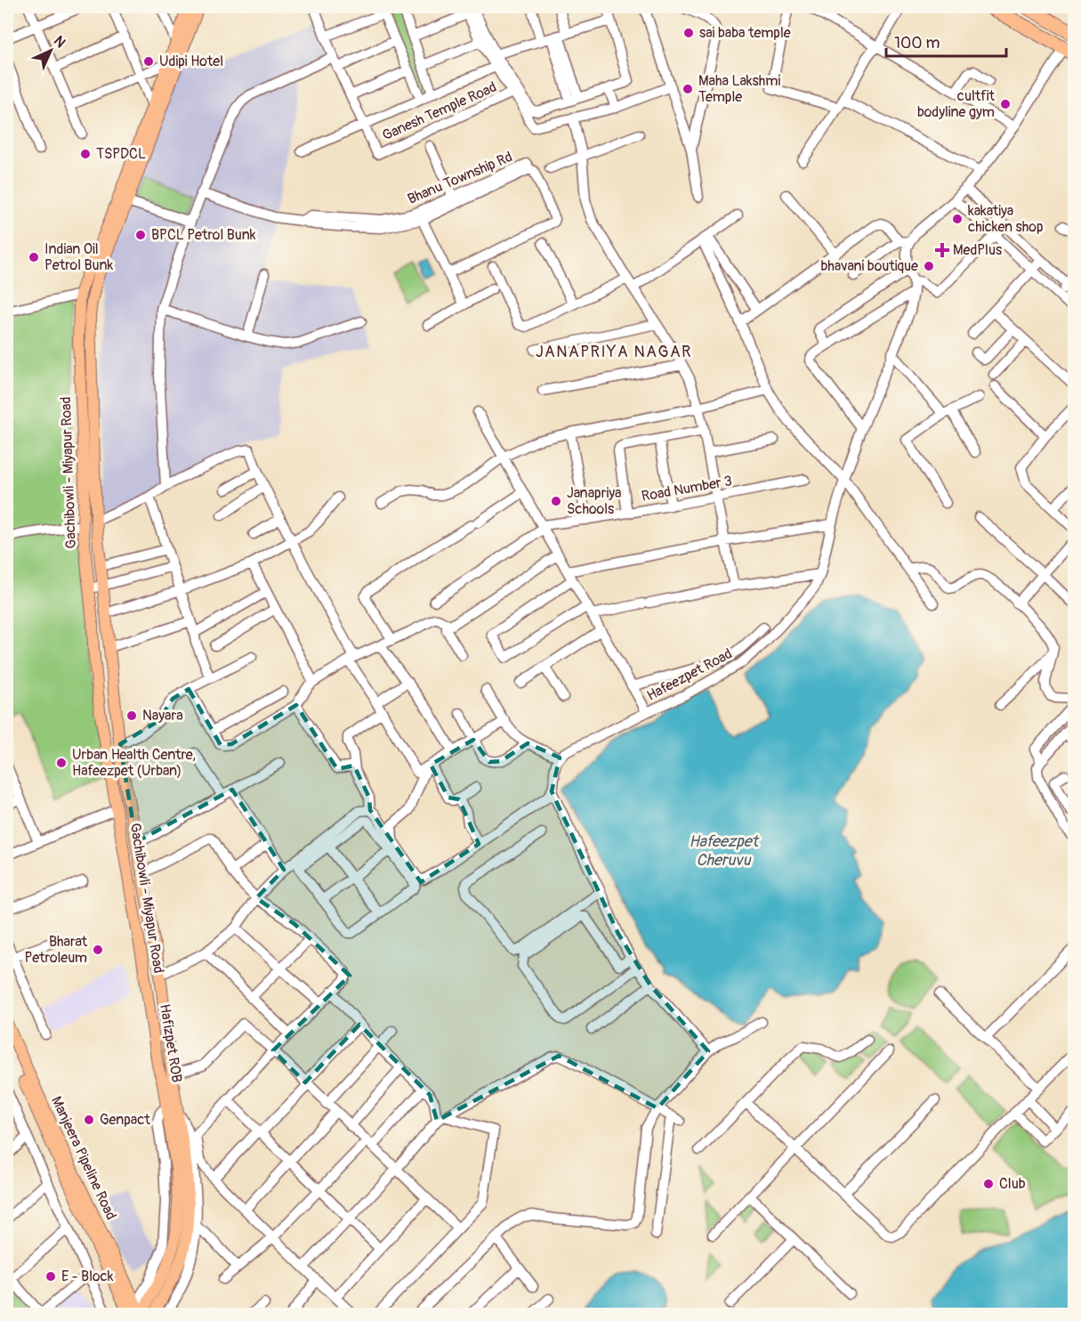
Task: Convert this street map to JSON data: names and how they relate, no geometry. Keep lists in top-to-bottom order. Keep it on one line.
{"streets":{"main road":["Gachibowli - Miyapur Road","Hafizpet ROB","Manjeera Pipeline Road"],"street":["Ganesh Temple Road","Bhanu Township Rd","Road Number 3","Hafeezpet Road"]},"crossings":[["Gachibowli - Miyapur Road","Hafizpet ROB"]],"districts":["JANAPRIYA NAGAR"],"water":["Hafeezpet Cheruvu"],"places":{"other":["sai baba temple","Udipi Hotel","Maha Lakshmi Temple","cultfit bodyline gym","TSPDCL","kakatiya chicken shop","BPCL Petrol Bunk","Indian Oil Petrol Bunk","bhavani boutique","Janapriya Schools","Nayara","Urban Health Centre, Hafeezpet (Urban)","Bharat Petroleum","Genpact","Club","E - Block"],"health":["MedPlus"]},"scale_bar":"100 m","north":"top right"}
